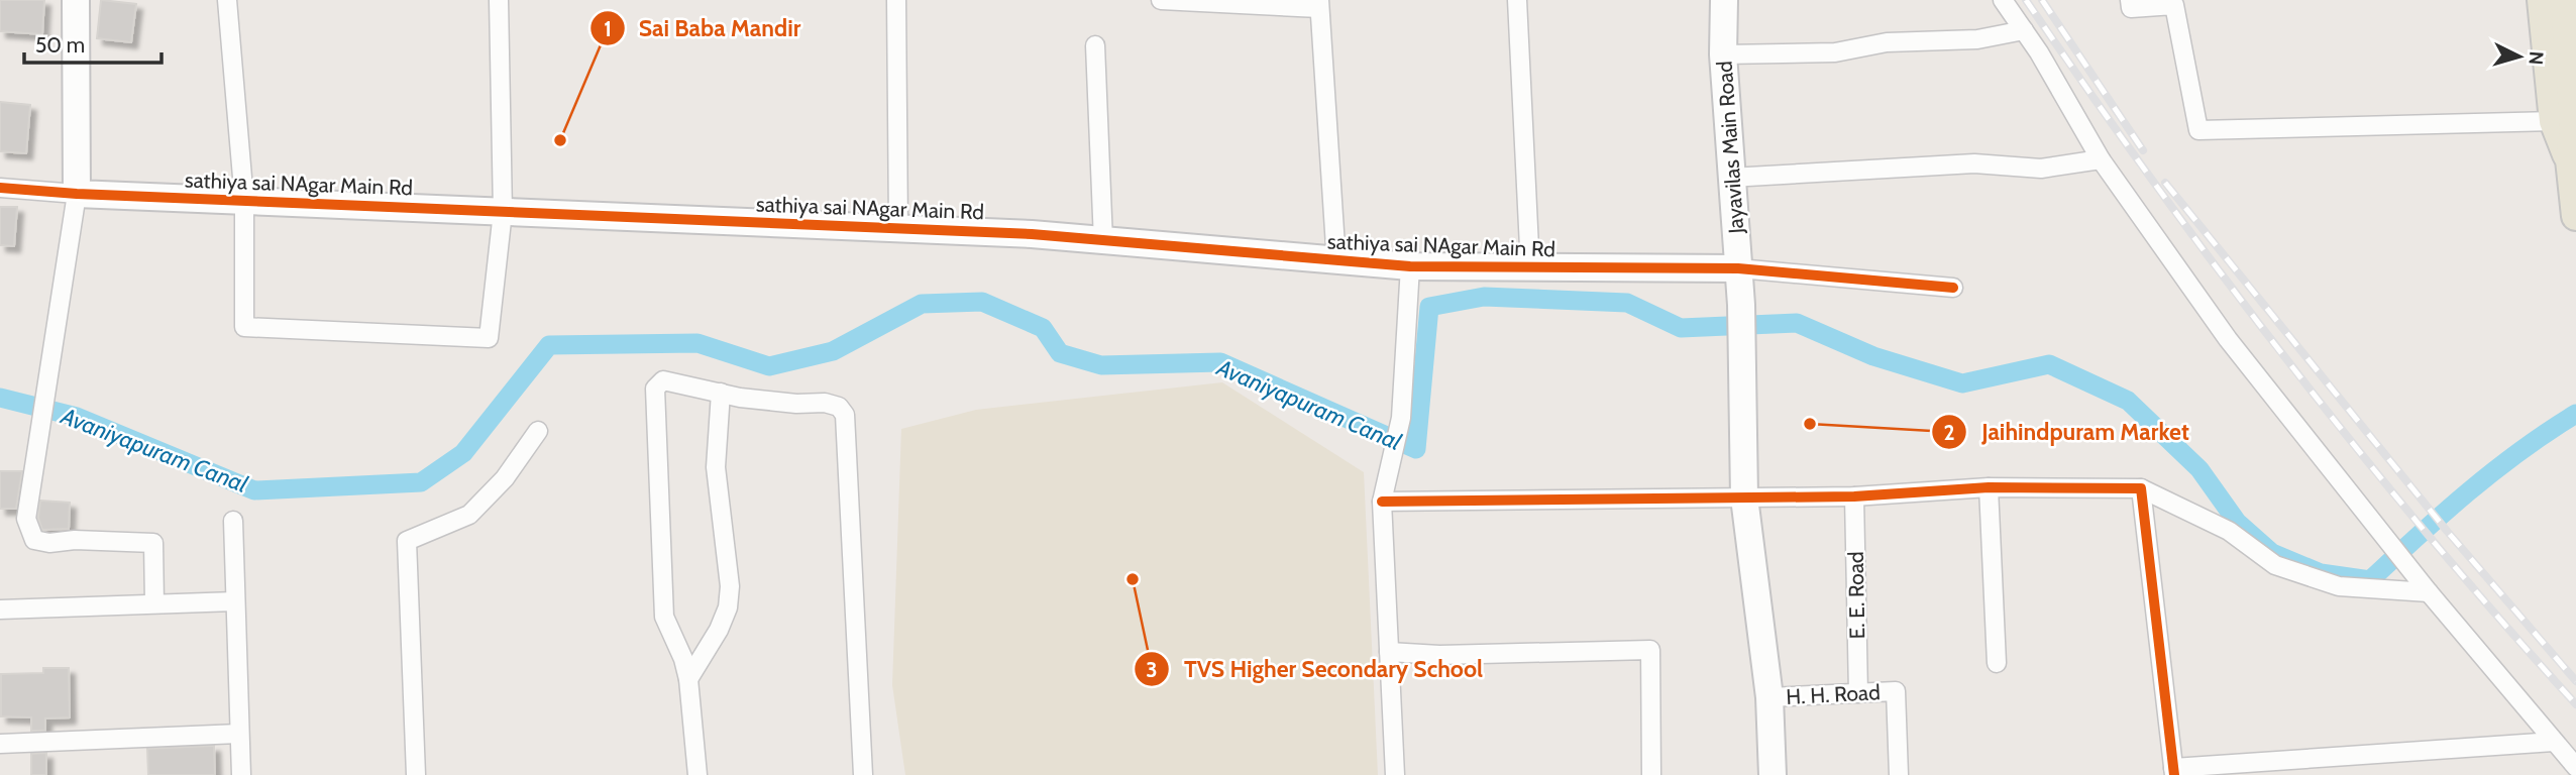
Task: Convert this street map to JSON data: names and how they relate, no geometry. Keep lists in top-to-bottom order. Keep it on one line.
{"streets":{"street":["Jayavilas Main Road","sathiya sai NAgar Main Rd","E. E. Road","H. H. Road"]},"crossings":[["Jayavilas Main Road","sathiya sai NAgar Main Rd"],["Jayavilas Main Road","H. H. Road"],["E. E. Road","H. H. Road"]],"water":["Avaniyapuram Canal"],"places":["Sai Baba Mandir","Jaihindpuram Market","TVS Higher Secondary School"],"scale_bar":"50 m","north":"right"}
